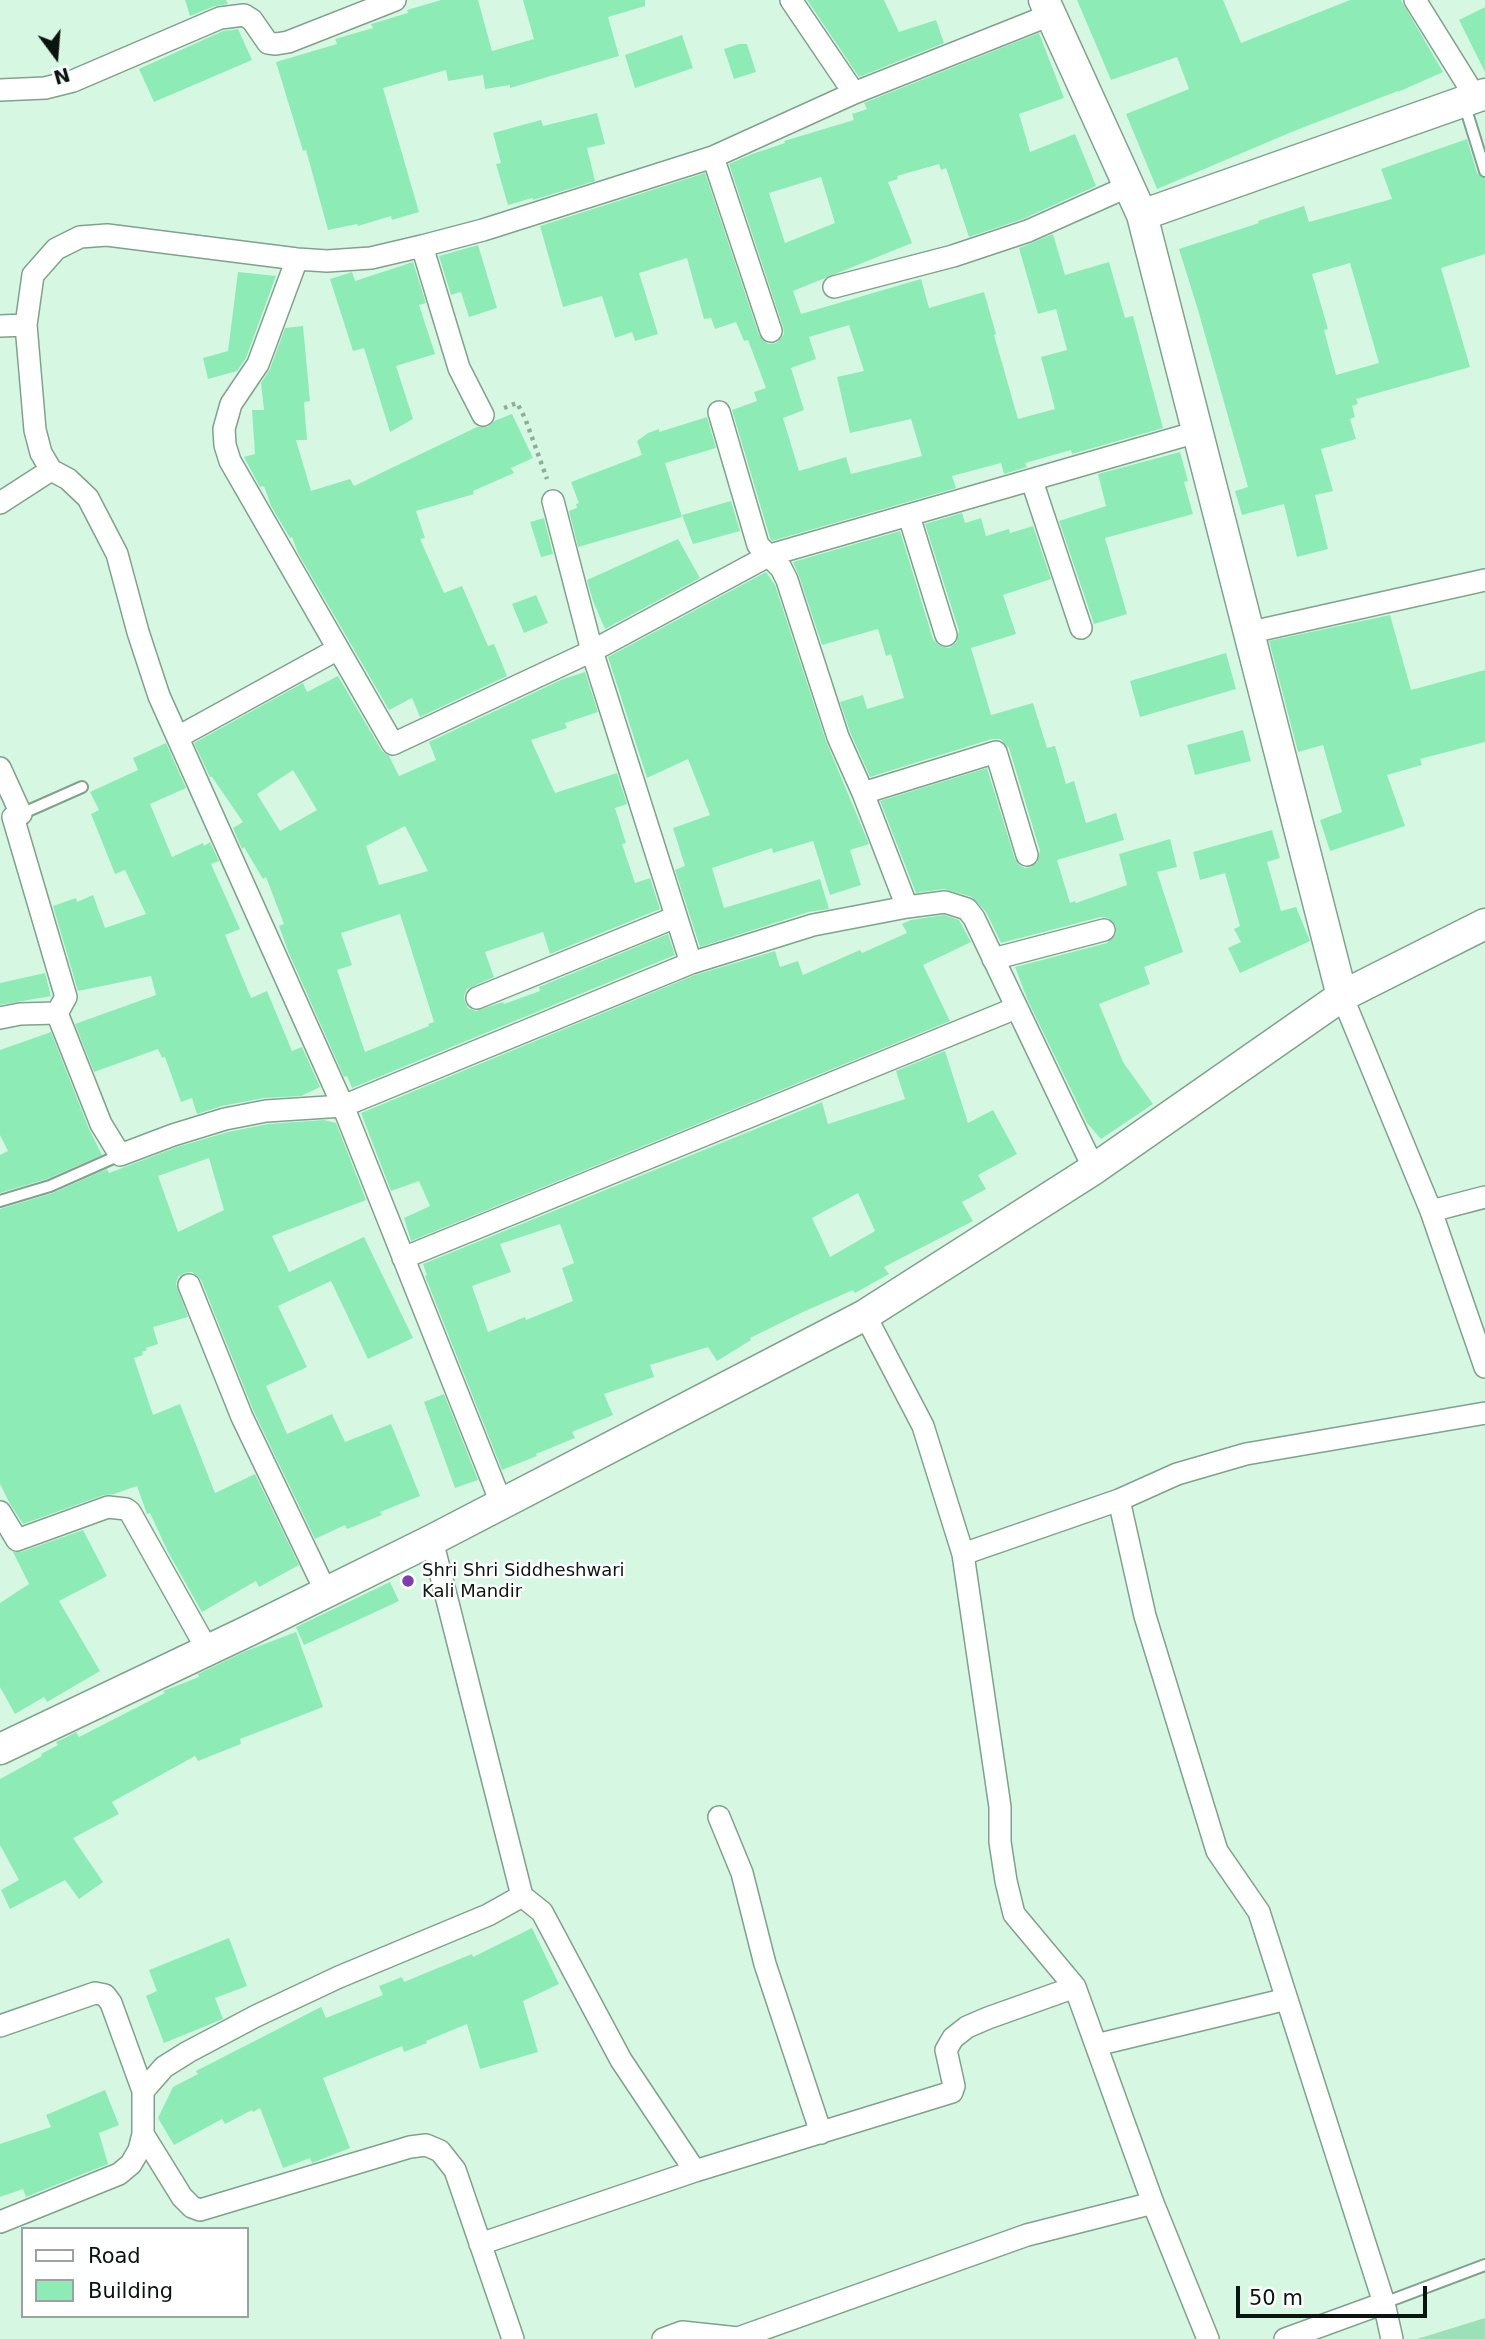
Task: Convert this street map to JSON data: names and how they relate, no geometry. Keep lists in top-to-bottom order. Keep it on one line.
{"places":["Shri Shri Siddheshwari Kali Mandir"],"legend":["Road","Building"],"scale_bar":"50 m","north":"bottom"}
